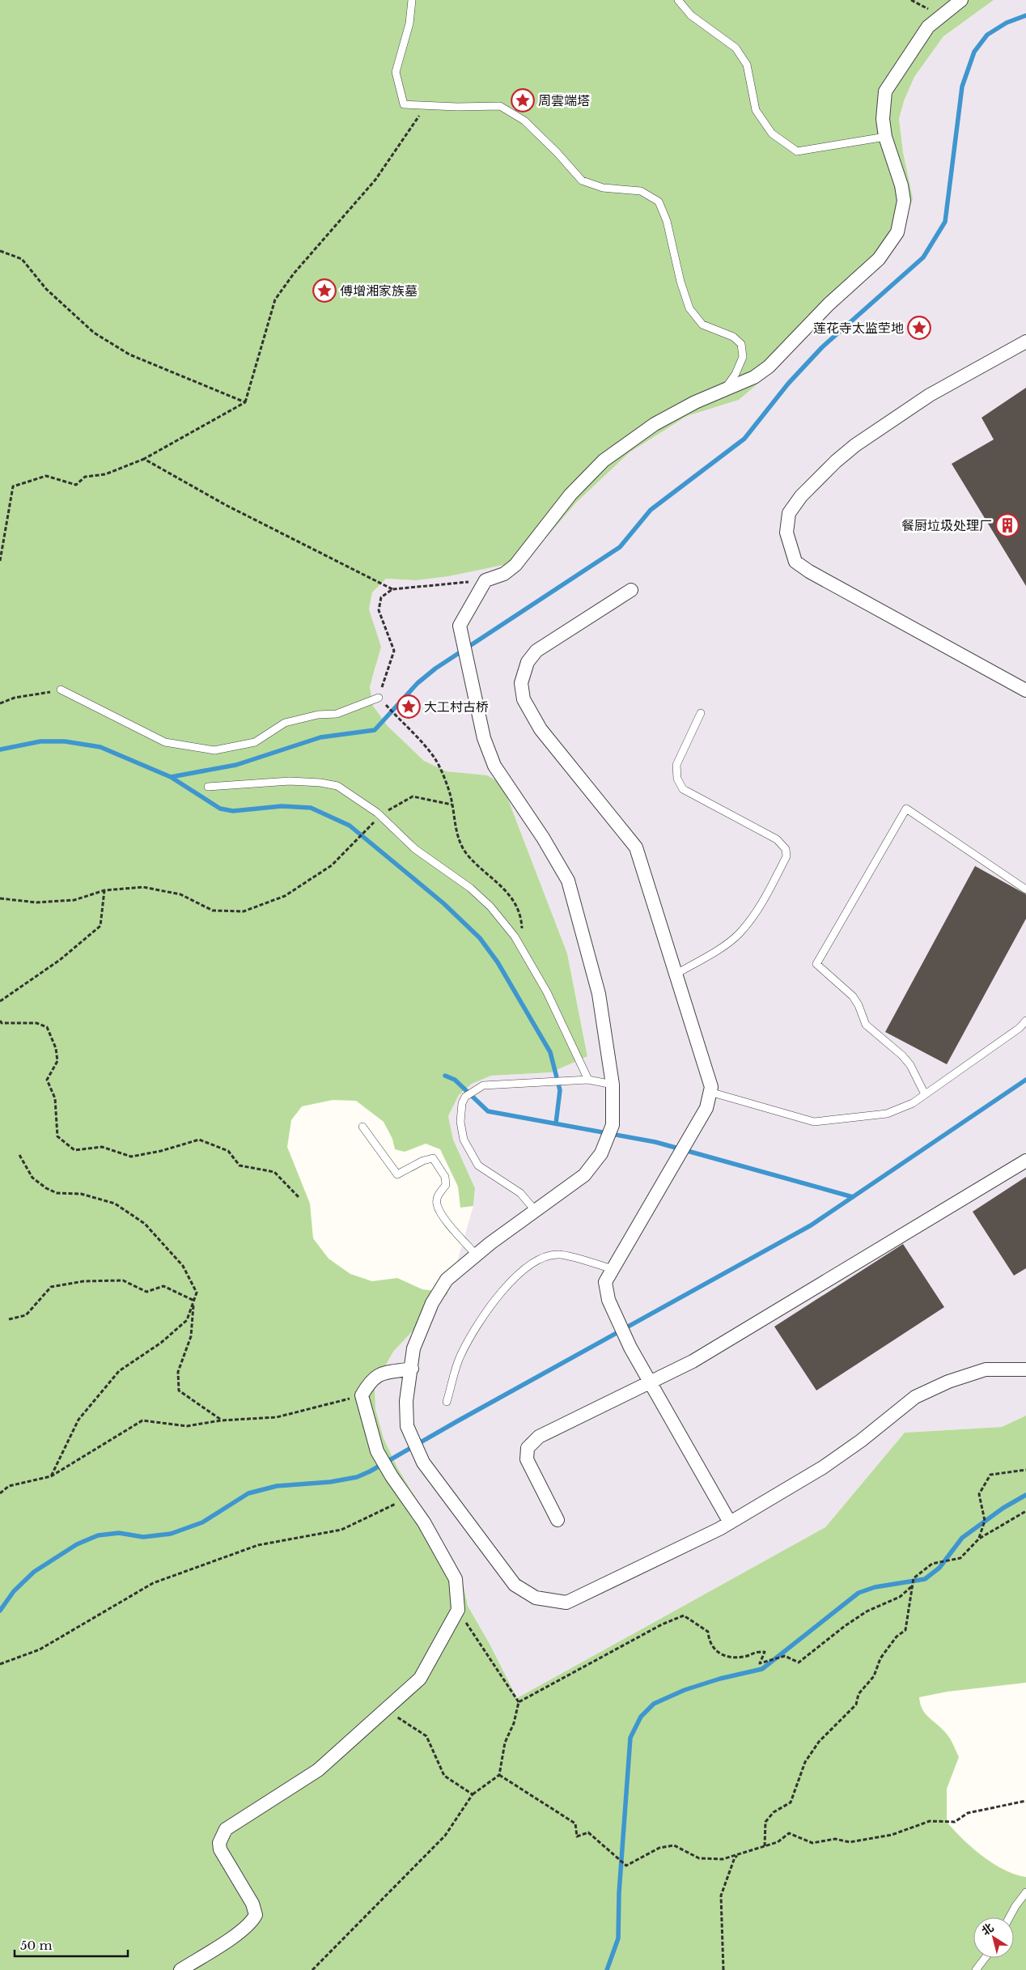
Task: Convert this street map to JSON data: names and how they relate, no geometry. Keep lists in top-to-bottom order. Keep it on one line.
{"places":{"place":["周雲端塔","傅增湘家族墓","莲花寺太监茔地","大工村古桥"],"building":["餐厨垃圾处理厂"]},"scale_bar":"50 m","north":"top left"}
